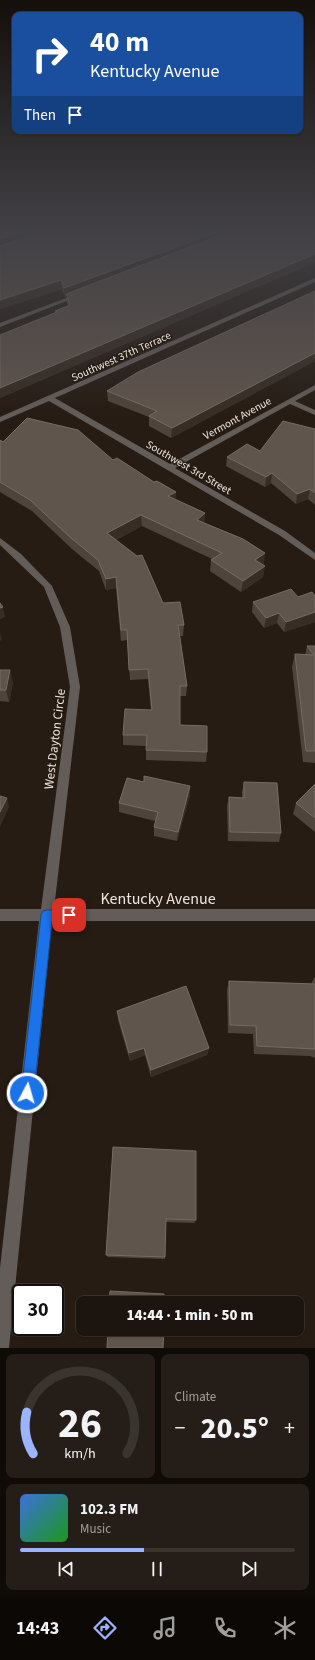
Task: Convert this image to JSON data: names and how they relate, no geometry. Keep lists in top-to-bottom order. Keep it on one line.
{"streets":{"street":["Southwest 37th Terrace","Vermont Avenue","Southwest 3rd Street","West Dayton Circle","Kentucky Avenue"]},"crossings":[["Southwest 37th Terrace","Southwest 3rd Street"],["Vermont Avenue","Southwest 3rd Street"],["West Dayton Circle","Kentucky Avenue"]],"page":{"turn":["40 m","Kentucky Avenue"],"then":"Then","limit":"30","trip":"14:44 · 1 min · 50 m","tile":"Climate","heat":["−","20.5°","+"],"song":["102.3 FM","Music"],"tabs":"14:43","gauge":["26","km/h"]}}
